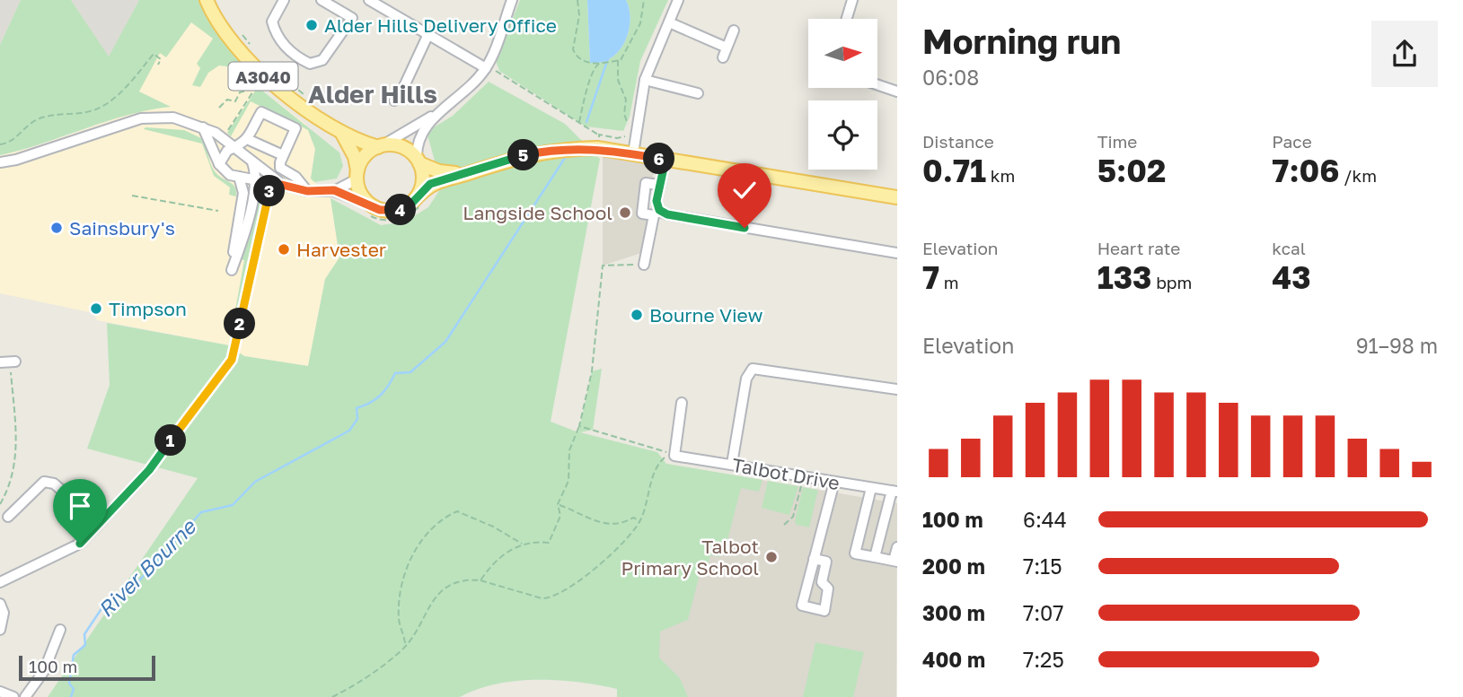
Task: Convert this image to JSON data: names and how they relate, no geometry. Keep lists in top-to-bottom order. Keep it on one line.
{"streets":{"main road":["A3040"],"street":["Talbot Drive"]},"districts":["Alder Hills"],"water":["River Bourne"],"places":["Alder Hills Delivery Office","Langside School","Sainsbury's","Harvester","Timpson","Bourne View","Talbot Primary School"],"scale_bar":"100 m","north":"right","page":{"heading":["Morning run","06:08"],"stats":[["Distance","0.71 km"],["Time","5:02"],["Pace","7:06 /km"],["Elevation","7 m"],["Heart rate","133 bpm"],["kcal","43"]],"pins":["5","6","3","4","2","1"],"chart":["Elevation","91–98 m"],"list":[{"name":"100 m","note":"6:44"},{"name":"200 m","note":"7:15"},{"name":"300 m","note":"7:07"},{"name":"400 m","note":"7:25"}],"scale":"100 m"}}
